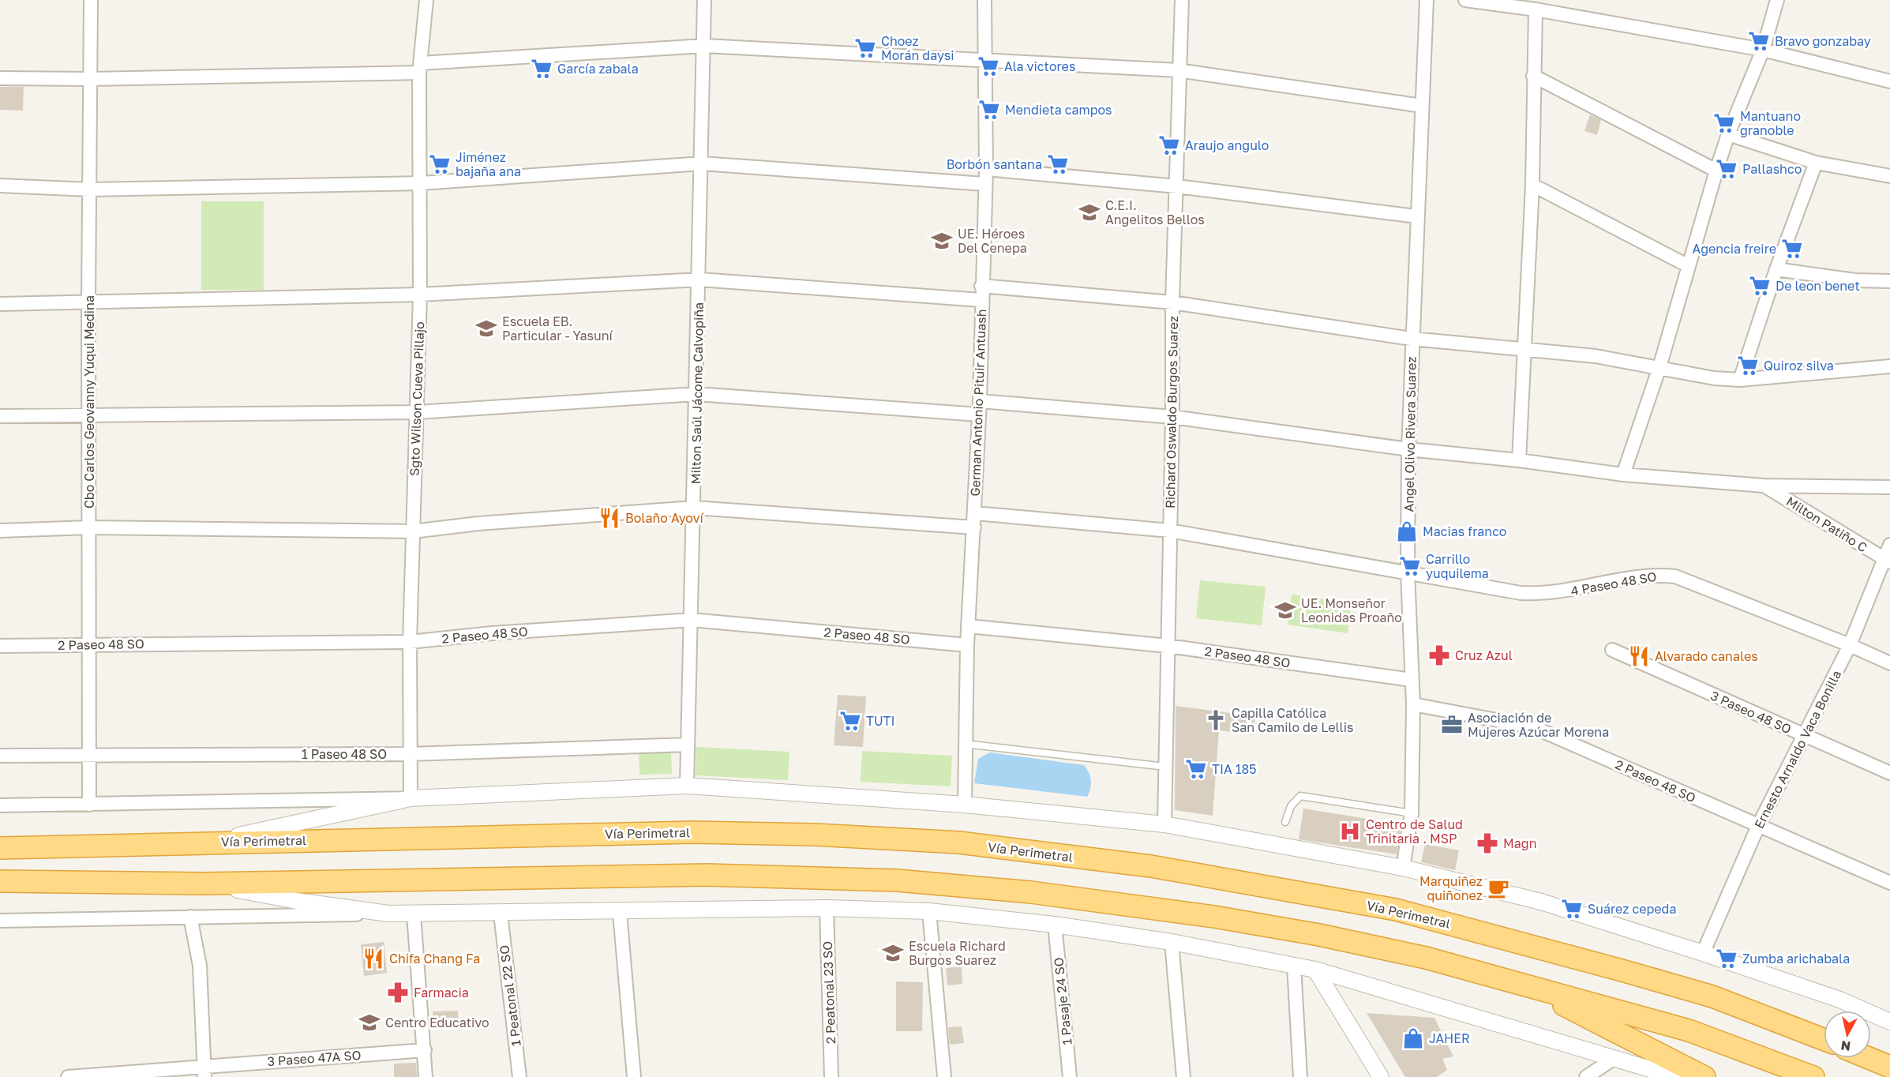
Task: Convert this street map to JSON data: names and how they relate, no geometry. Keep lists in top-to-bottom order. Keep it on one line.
{"streets":{"highway":["Vía Perimetral"],"street":["Milton Saúl Jácome Calvopiña","Sgto Wilson Cueva Pillajo","Cbo Carlos Geovanny Yuqui Medina","German Antonio Pituir Antuash","Richard Oswaldo Burgos Suarez","Angel Olivo Rivera Suarez","Milton Patiño C","4 Paseo 48 SO","2 Paseo 48 SO","3 Paseo 48 SO","Ernesto Arnaldo Vaca Bonilla","1 Paseo 48 SO","2 Peatonal 23 SO","1 Peatonal 22 SO","1 Pasaje 24 SO","3 Paseo 47A SO"]},"crossings":[["Milton Saúl Jácome Calvopiña","2 Paseo 48 SO"],["Milton Saúl Jácome Calvopiña","1 Paseo 48 SO"],["Milton Saúl Jácome Calvopiña","Vía Perimetral"],["Sgto Wilson Cueva Pillajo","2 Paseo 48 SO"],["Sgto Wilson Cueva Pillajo","1 Paseo 48 SO"],["Sgto Wilson Cueva Pillajo","Vía Perimetral"],["Cbo Carlos Geovanny Yuqui Medina","2 Paseo 48 SO"],["Cbo Carlos Geovanny Yuqui Medina","1 Paseo 48 SO"],["Cbo Carlos Geovanny Yuqui Medina","Vía Perimetral"],["German Antonio Pituir Antuash","4 Paseo 48 SO"],["German Antonio Pituir Antuash","2 Paseo 48 SO"],["German Antonio Pituir Antuash","Vía Perimetral"],["Richard Oswaldo Burgos Suarez","4 Paseo 48 SO"],["Richard Oswaldo Burgos Suarez","2 Paseo 48 SO"],["Richard Oswaldo Burgos Suarez","Vía Perimetral"],["Angel Olivo Rivera Suarez","4 Paseo 48 SO"],["Angel Olivo Rivera Suarez","2 Paseo 48 SO"],["Angel Olivo Rivera Suarez","Vía Perimetral"],["Milton Patiño C","Ernesto Arnaldo Vaca Bonilla"],["4 Paseo 48 SO","Ernesto Arnaldo Vaca Bonilla"],["2 Paseo 48 SO","Ernesto Arnaldo Vaca Bonilla"],["3 Paseo 48 SO","Ernesto Arnaldo Vaca Bonilla"],["Ernesto Arnaldo Vaca Bonilla","Vía Perimetral"]],"places":{"supermarket":["Bravo gonzabay","Choez Morán daysi","Ala victores","García zabala","Mendieta campos","Mantuano granoble","Araujo angulo","Jiménez bajaña ana","Borbón santana","Pallashco","Agencia freire","De leon benet","Quiroz silva","Carrillo yuquilema","TUTI","TIA 185","Suárez cepeda","Zumba arichabala"],"school or university":["C.E.I. Angelitos Bellos","UE. Héroes Del Cenepa","Escuela EB. Particular - Yasuní","UE. Monseñor Leonidas Proaño","Escuela Richard Burgos Suarez","Centro Educativo"],"restaurant":["Bolaño Ayoví","Alvarado canales","Chifa Chang Fa"],"shop":["Macias franco","JAHER"],"pharmacy":["Cruz Azul","Magn","Farmacia"],"church":["Capilla Católica San Camilo de Lellis"],"office":["Asociación de Mujeres Azúcar Morena"],"hospital":["Centro de Salud Trinitaria . MSP"],"cafe":["Marquiñez quiñonez"]},"north":"bottom"}
